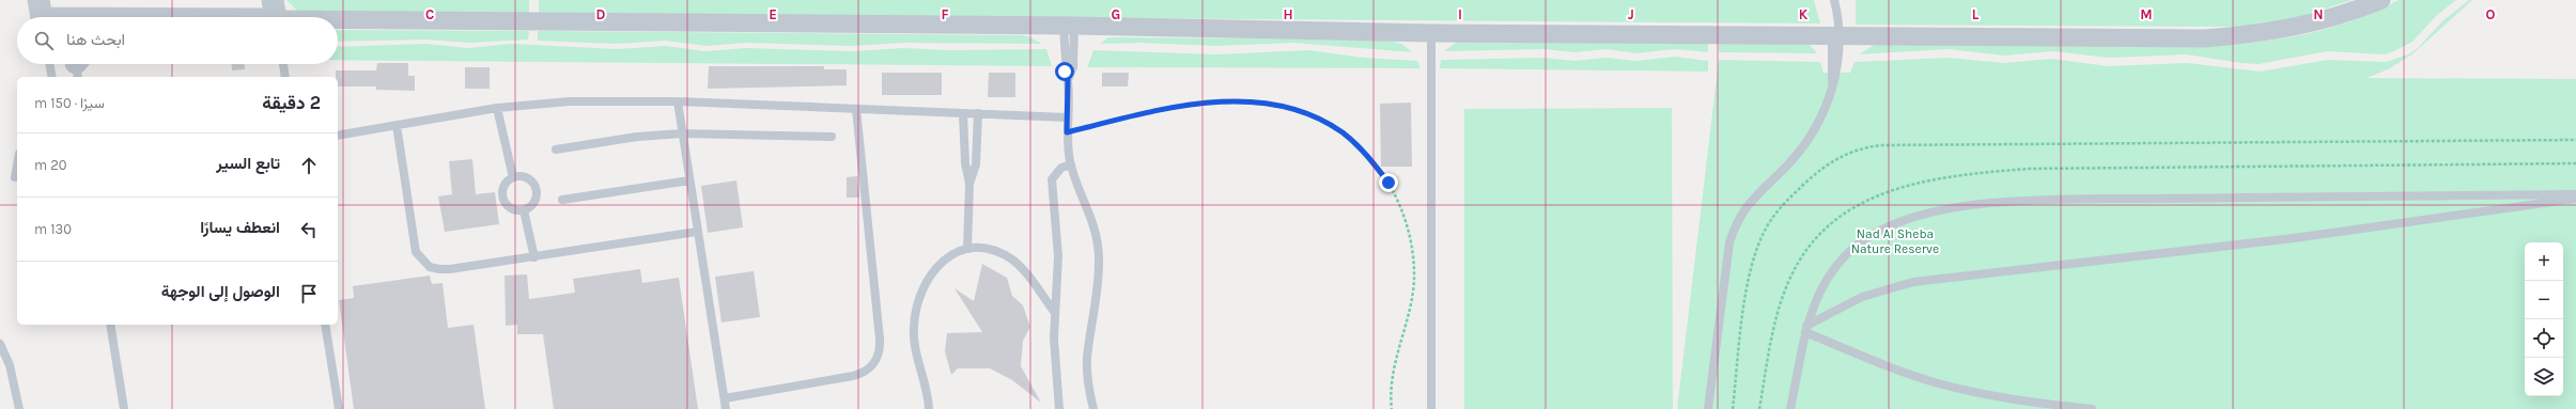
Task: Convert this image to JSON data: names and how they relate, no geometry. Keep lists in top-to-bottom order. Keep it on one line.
{"parks":["Nad Al Sheba Nature Reserve"],"page":{"search":"ابحث هنا","heading":["2 دقيقة","سيرًا · 150 m"],"list":[["تابع السير","20 m"],["انعطف يسارًا","130 m"],"الوصول إلى الوجهة"],"map_buttons":["+","−"]},"grid":{"columns":["C","D","E","F","G","H","I","J","K","L","M","N","O"]}}
